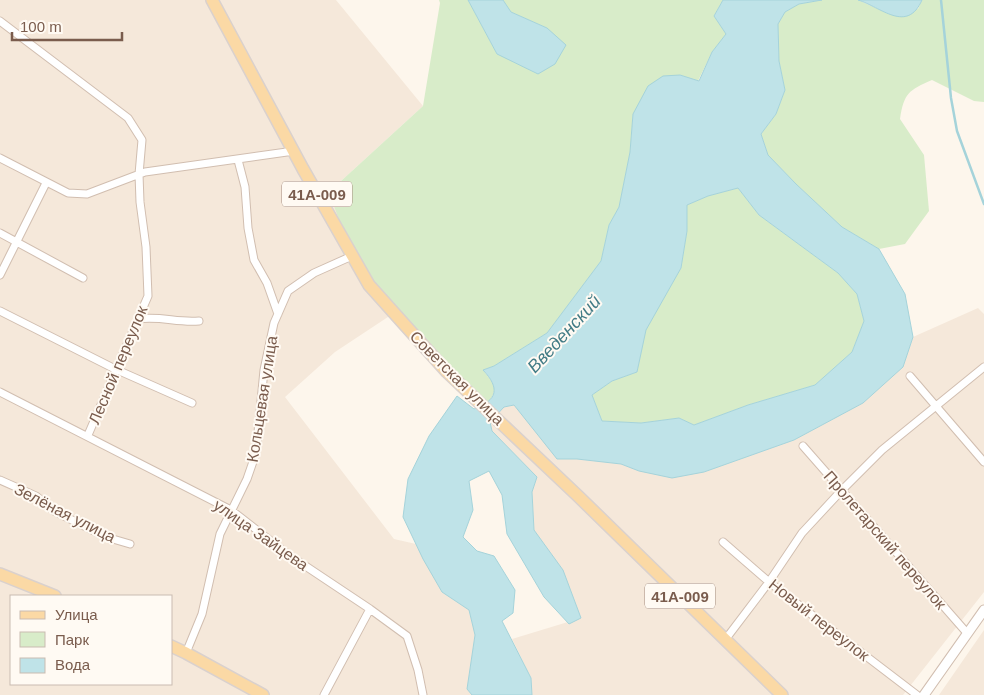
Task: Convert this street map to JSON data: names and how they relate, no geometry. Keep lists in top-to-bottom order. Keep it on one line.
{"streets":{"main road":["41А-009","Советская улица"],"street":["Лесной переулок","Кольцевая улица","Зелёная улица","улица Зайцева","Пролетарский переулок","Новый переулок"]},"crossings":[["Лесной переулок","улица Зайцева"],["Советская улица","Кольцевая улица"],["Кольцевая улица","улица Зайцева"]],"water":["Введенский"],"legend":["Улица","Парк","Вода"],"scale_bar":"100 m"}
